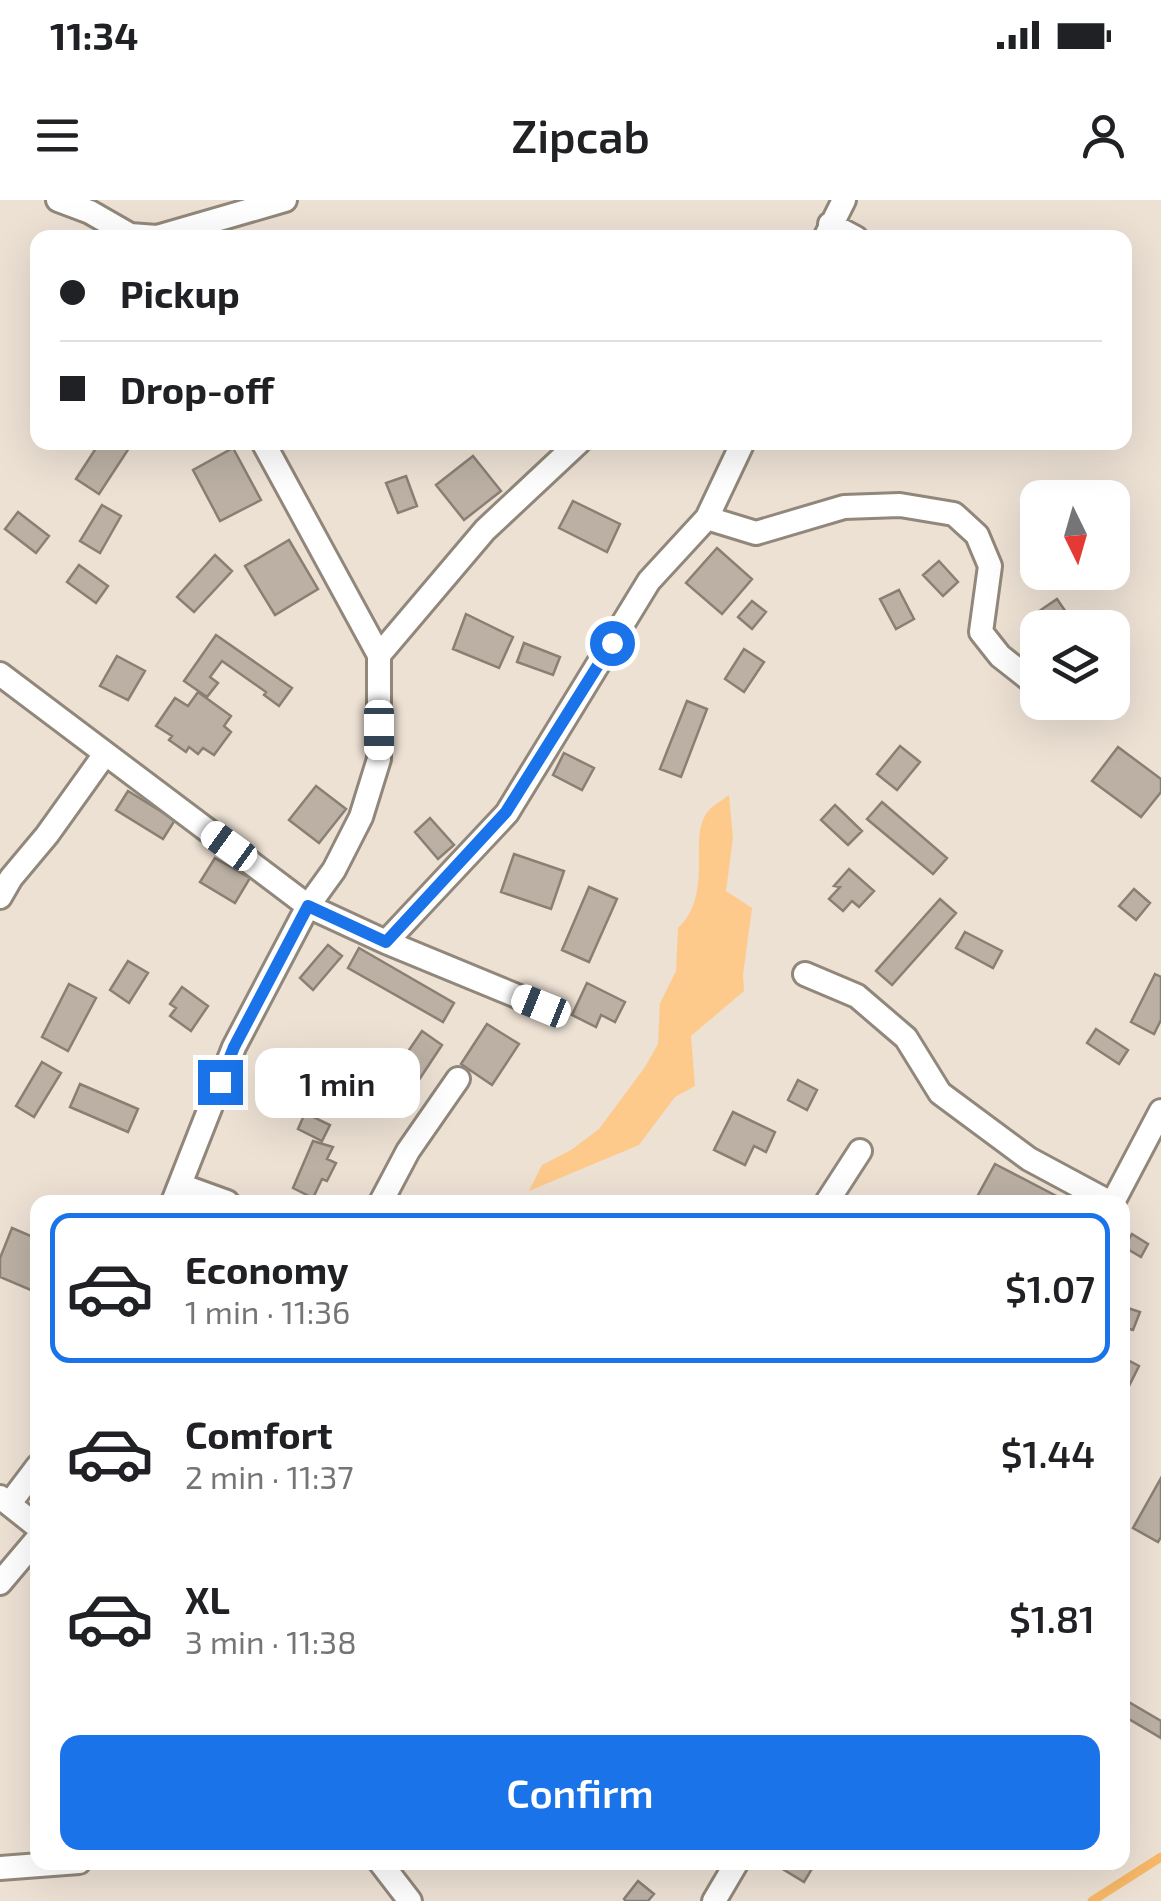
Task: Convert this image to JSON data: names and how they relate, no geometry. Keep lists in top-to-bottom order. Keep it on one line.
{"north":"bottom","page":{"status":"11:34","header":"Zipcab","banner":["Pickup","Drop-off"],"bubble":"1 min","list":[{"name":"Economy","note":"1 min · 11:36","value":"$1.07"},{"name":"Comfort","note":"2 min · 11:37","value":"$1.44"},{"name":"XL","note":"3 min · 11:38","value":"$1.81"}],"buttons":"Confirm"}}
